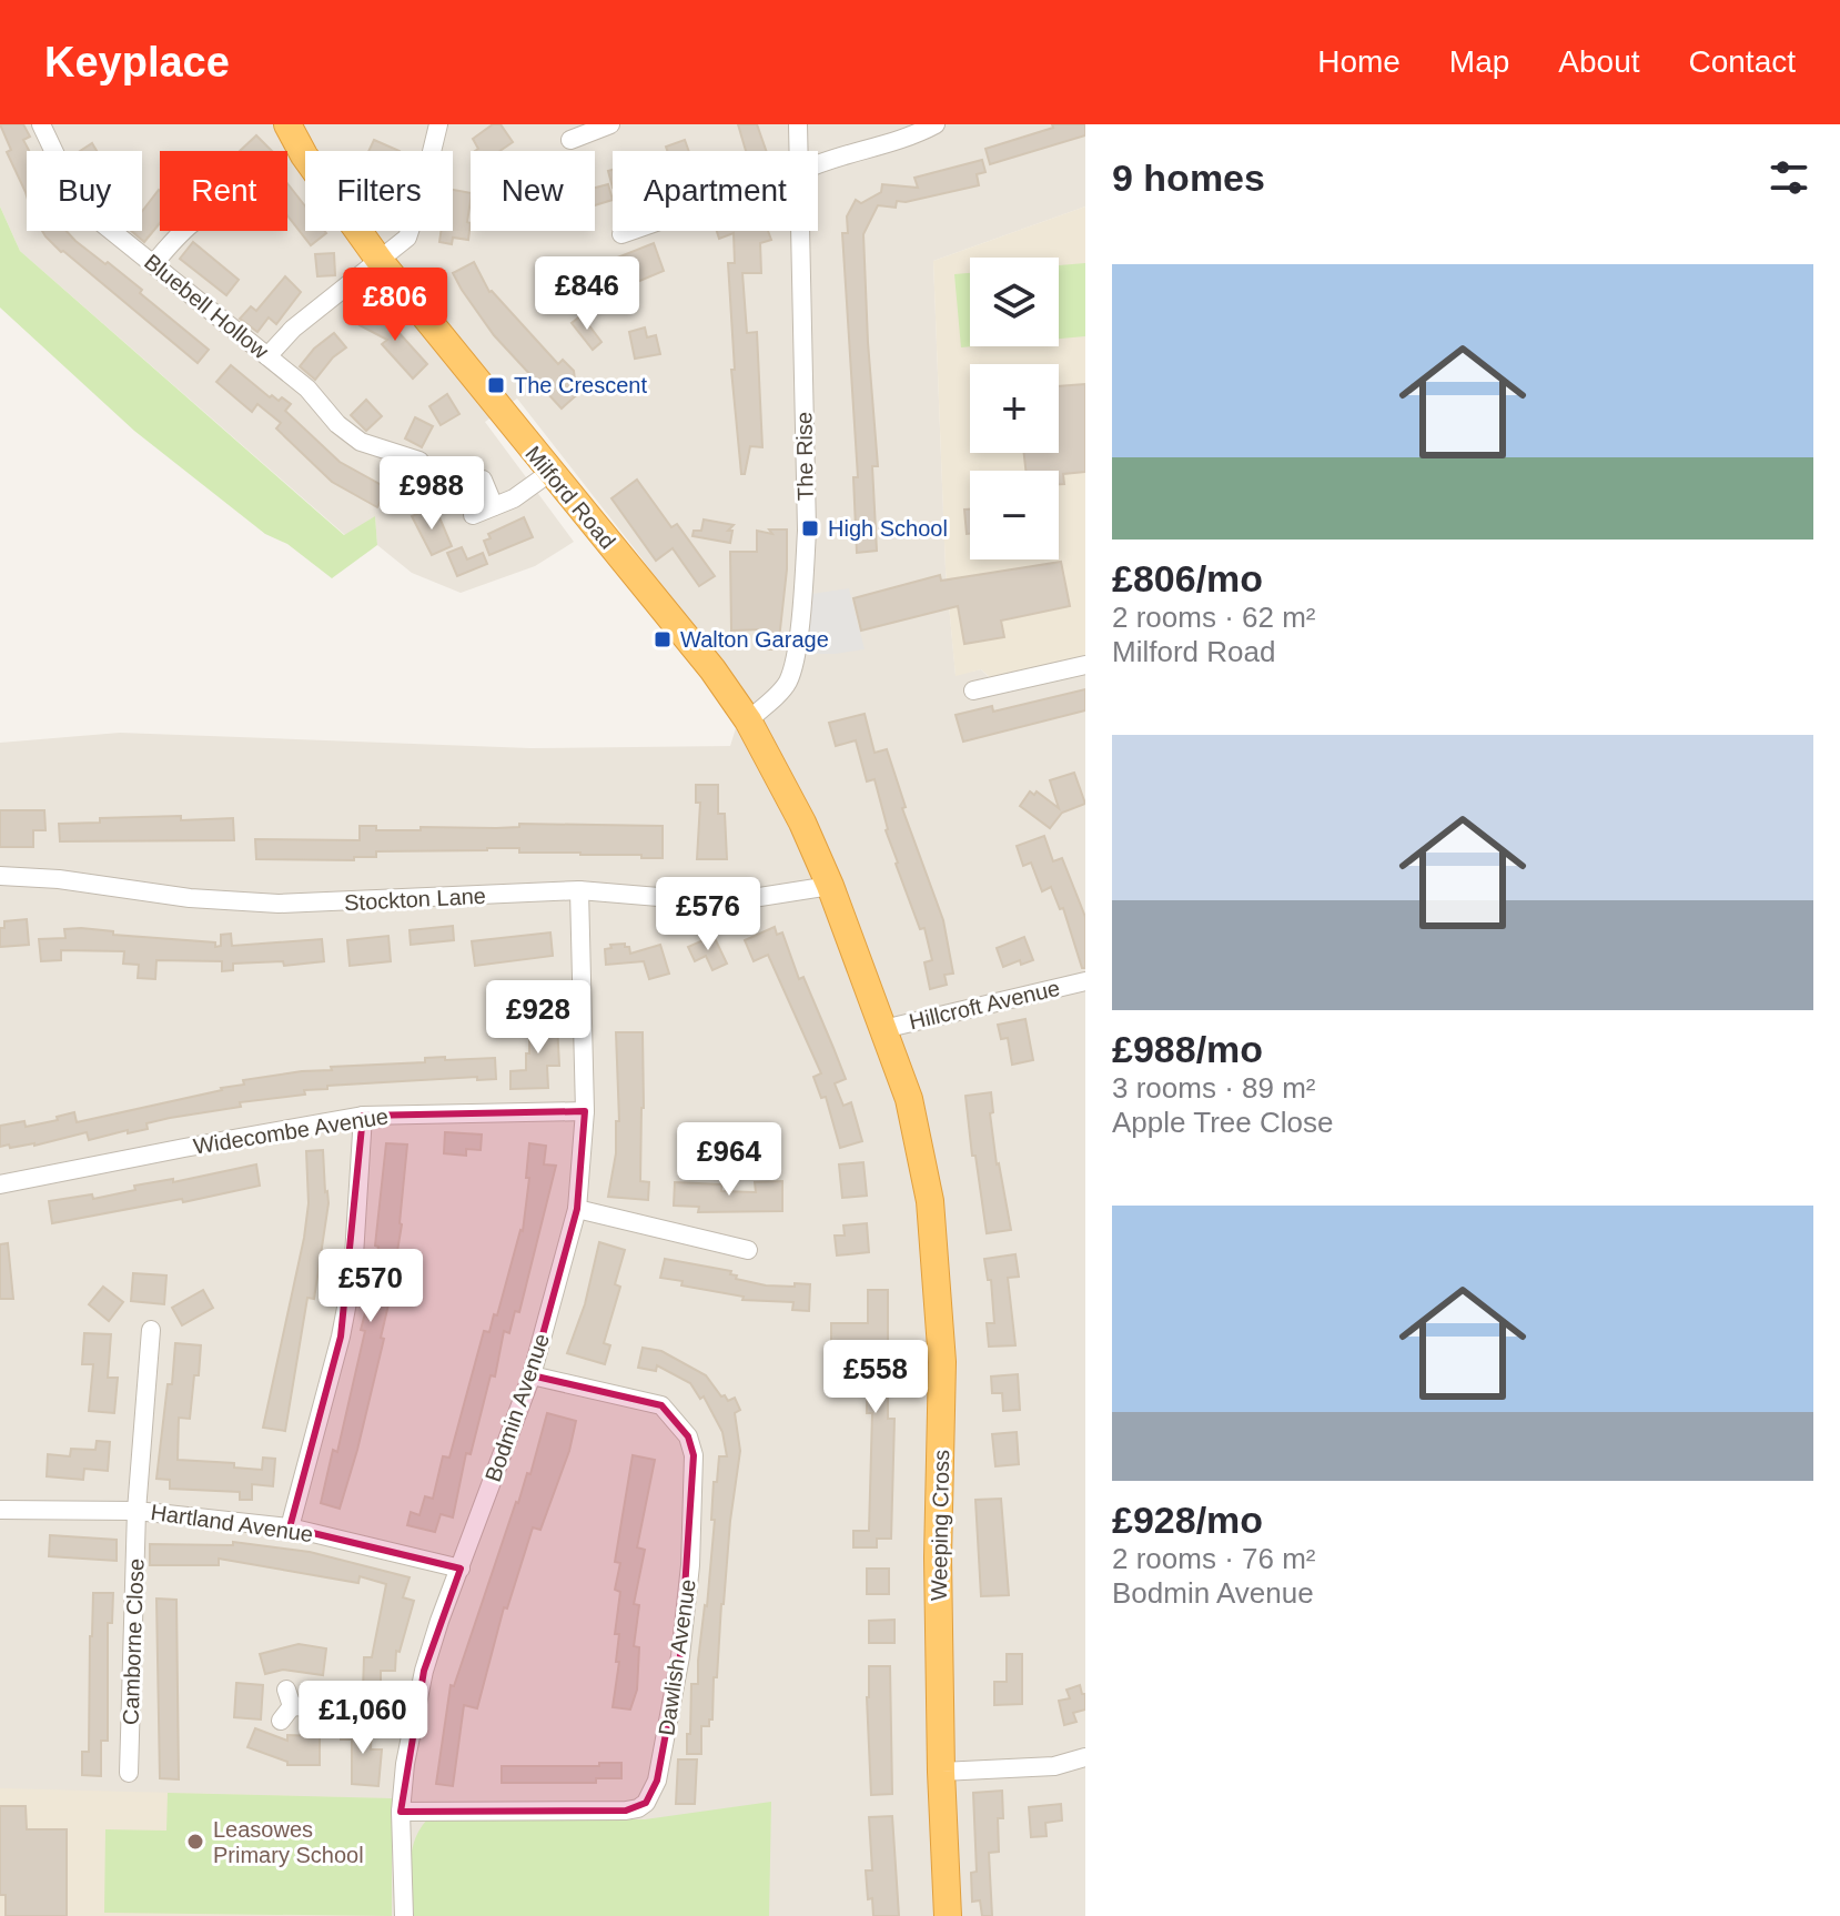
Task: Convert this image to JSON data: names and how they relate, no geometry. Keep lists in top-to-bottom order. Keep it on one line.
{"streets":{"highway":["Milford Road","Weeping Cross"],"street":["Bluebell Hollow","The Rise","Stockton Lane","Hillcroft Avenue","Widecombe Avenue","Bodmin Avenue","Hartland Avenue","Camborne Close","Dawlish Avenue"]},"crossings":[["The Rise","Milford Road"],["Milford Road","Stockton Lane"],["Milford Road","Weeping Cross"],["Stockton Lane","Bodmin Avenue"],["Stockton Lane","Weeping Cross"],["Hillcroft Avenue","Weeping Cross"],["Widecombe Avenue","Bodmin Avenue"],["Bodmin Avenue","Hartland Avenue"],["Bodmin Avenue","Dawlish Avenue"],["Hartland Avenue","Camborne Close"]],"places":{"transit":["The Crescent","High School","Walton Garage"],"other":["Leasowes Primary School"]},"page":{"header":"Keyplace","nav":["Home","Map","About","Contact"],"heading":"9 homes","chip":["Buy","Rent","Filters","New","Apartment"],"list":[{"name":"£806/mo","note":"2 rooms · 62 m² · Milford Road"},{"name":"£988/mo","note":"3 rooms · 89 m² · Apple Tree Close"},{"name":"£928/mo","note":"2 rooms · 76 m² · Bodmin Avenue"}],"price":["£846","£806","£988","£576","£928","£964","£570","£558","£1,060"],"map_buttons":["+","−"]}}
